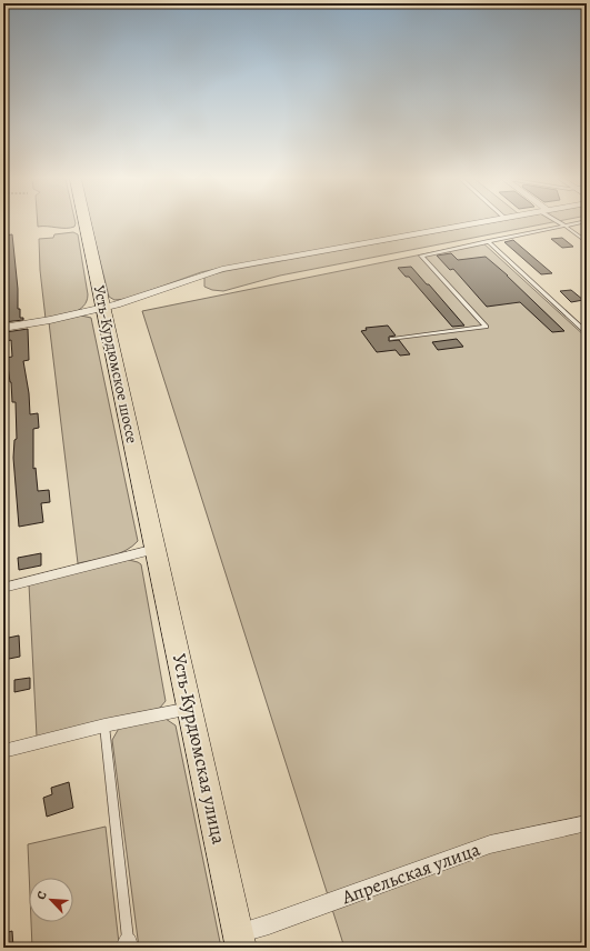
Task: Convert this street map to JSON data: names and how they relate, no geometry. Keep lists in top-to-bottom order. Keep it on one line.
{"streets":{"main road":["Усть-Курдюмское шоссе","Усть-Курдюмская улица"],"street":["Апрельская улица"]},"crossings":[["Усть-Курдюмское шоссе","Усть-Курдюмская улица"],["Усть-Курдюмская улица","Апрельская улица"]],"north":"top left"}
